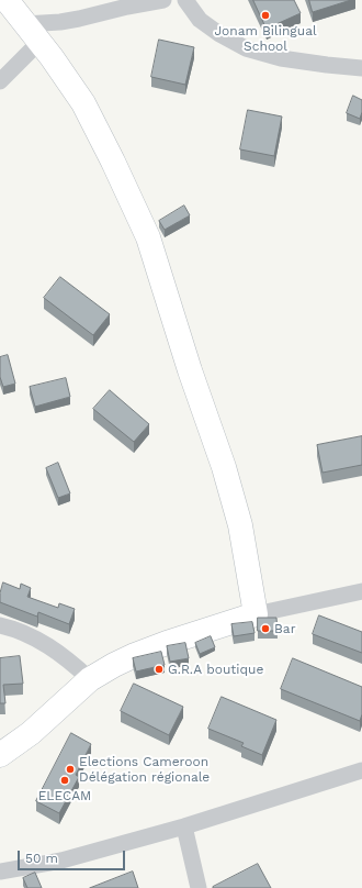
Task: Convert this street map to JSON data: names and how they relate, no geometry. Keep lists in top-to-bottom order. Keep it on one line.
{"places":["Jonam Bilingual School","Bar","G.R.A boutique","Elections Cameroon Délégation régionale","ELECAM"],"scale_bar":"50 m"}
